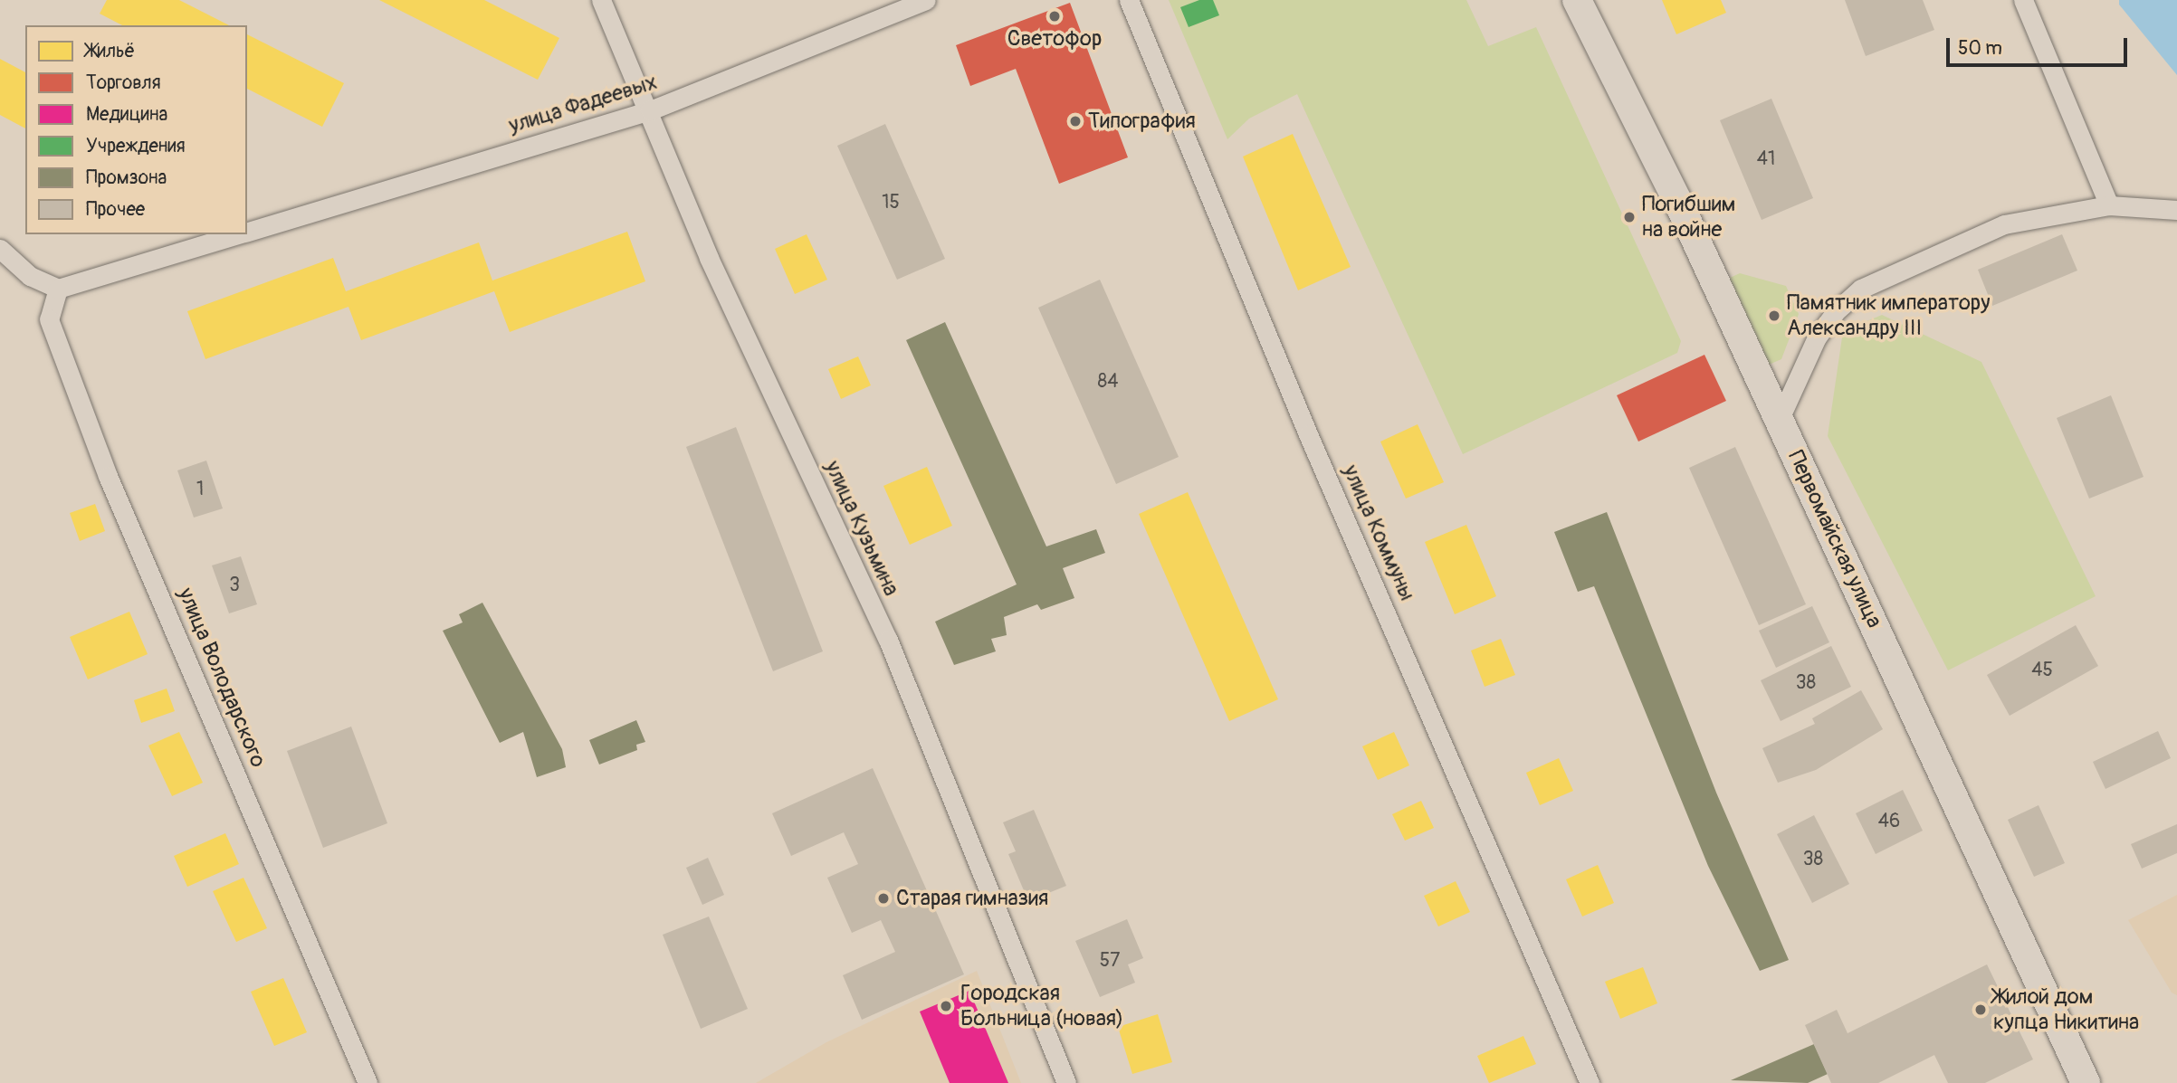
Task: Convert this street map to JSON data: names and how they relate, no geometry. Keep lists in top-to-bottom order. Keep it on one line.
{"streets":{"main road":["Первомайская улица"],"street":["улица Фадеевых","улица Кузьмина","улица Коммуны","улица Володарского"]},"crossings":[["улица Фадеевых","улица Кузьмина"],["улица Фадеевых","улица Володарского"]],"places":["Светофор","Типография","Погибшим на войне","Памятник императору Александру III","Старая гимназия","Городская Больница (новая)","Жилой дом купца Никитина"],"house_numbers":["41","15","84","1","3","45","38","46","38","57"],"legend":["Жильё","Торговля","Медицина","Учреждения","Промзона","Прочее"],"scale_bar":"50 m"}
